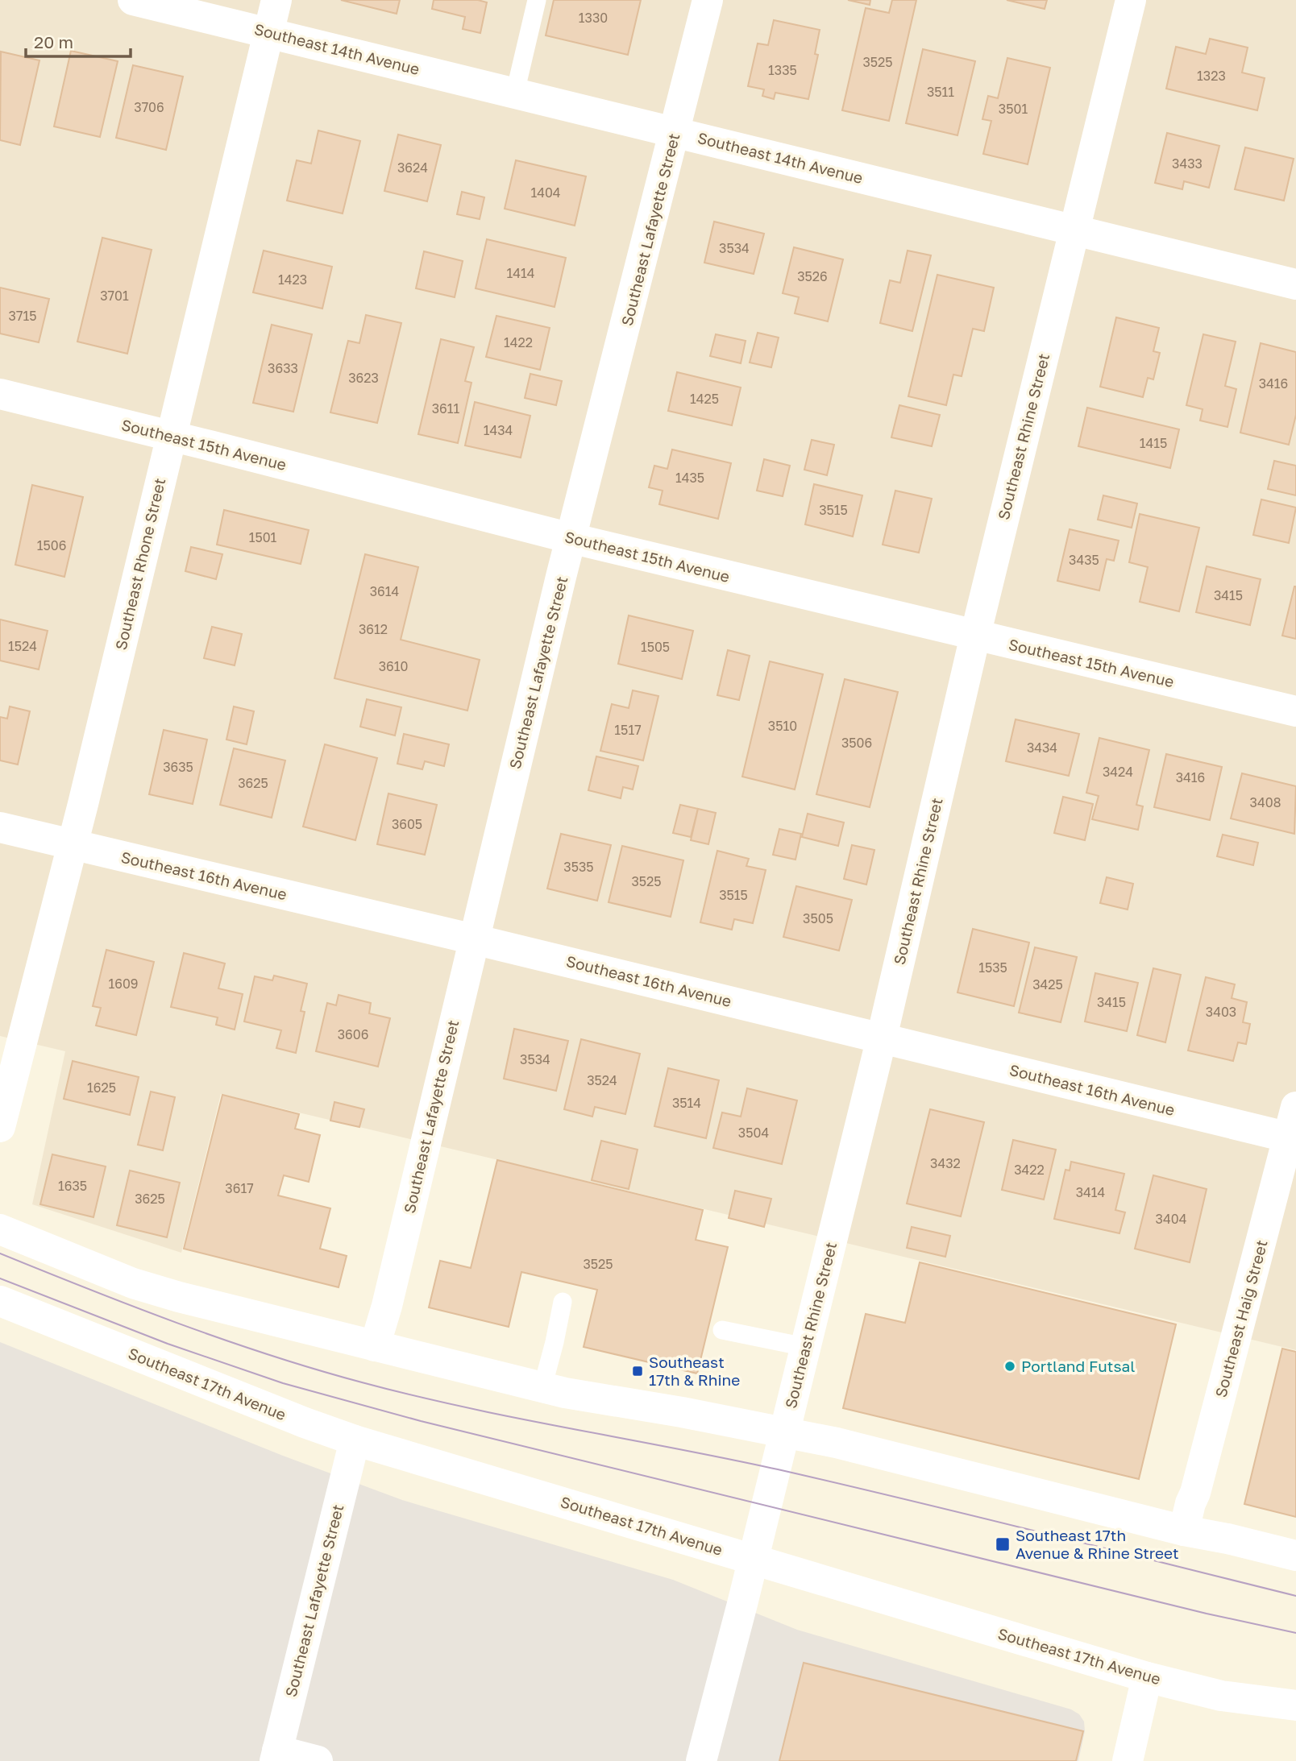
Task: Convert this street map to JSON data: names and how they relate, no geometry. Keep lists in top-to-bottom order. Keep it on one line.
{"streets":{"street":["Southeast 14th Avenue","Southeast Lafayette Street","Southeast Rhine Street","Southeast 15th Avenue","Southeast Rhone Street","Southeast 16th Avenue","Southeast Haig Street","Southeast 17th Avenue"]},"crossings":[["Southeast 14th Avenue","Southeast Lafayette Street"],["Southeast 14th Avenue","Southeast Rhine Street"],["Southeast 14th Avenue","Southeast Rhone Street"],["Southeast Lafayette Street","Southeast 15th Avenue"],["Southeast Lafayette Street","Southeast 16th Avenue"],["Southeast Lafayette Street","Southeast 17th Avenue"],["Southeast Rhine Street","Southeast 15th Avenue"],["Southeast Rhine Street","Southeast 16th Avenue"],["Southeast Rhine Street","Southeast 17th Avenue"],["Southeast 15th Avenue","Southeast Rhone Street"],["Southeast Rhone Street","Southeast 16th Avenue"],["Southeast 16th Avenue","Southeast Haig Street"]],"places":{"other":["Portland Futsal"],"transit":["Southeast 17th & Rhine","Southeast 17th Avenue & Rhine Street"]},"house_numbers":["1330","3525","1335","1323","3511","3706","3501","3433","3624","1404","3534","1414","3526","1423","3701","3715","1422","3633","3623","3416","1425","3611","1434","1415","1435","3515","1501","1506","3435","3614","3415","3612","1524","1505","3610","3510","1517","3506","3434","3635","3424","3416","3625","3408","3605","3535","3525","3515","3505","1535","1609","3425","3415","3403","3606","3534","3524","1625","3514","3504","3432","3422","1635","3617","3414","3625","3404","3525"],"scale_bar":"20 m"}
